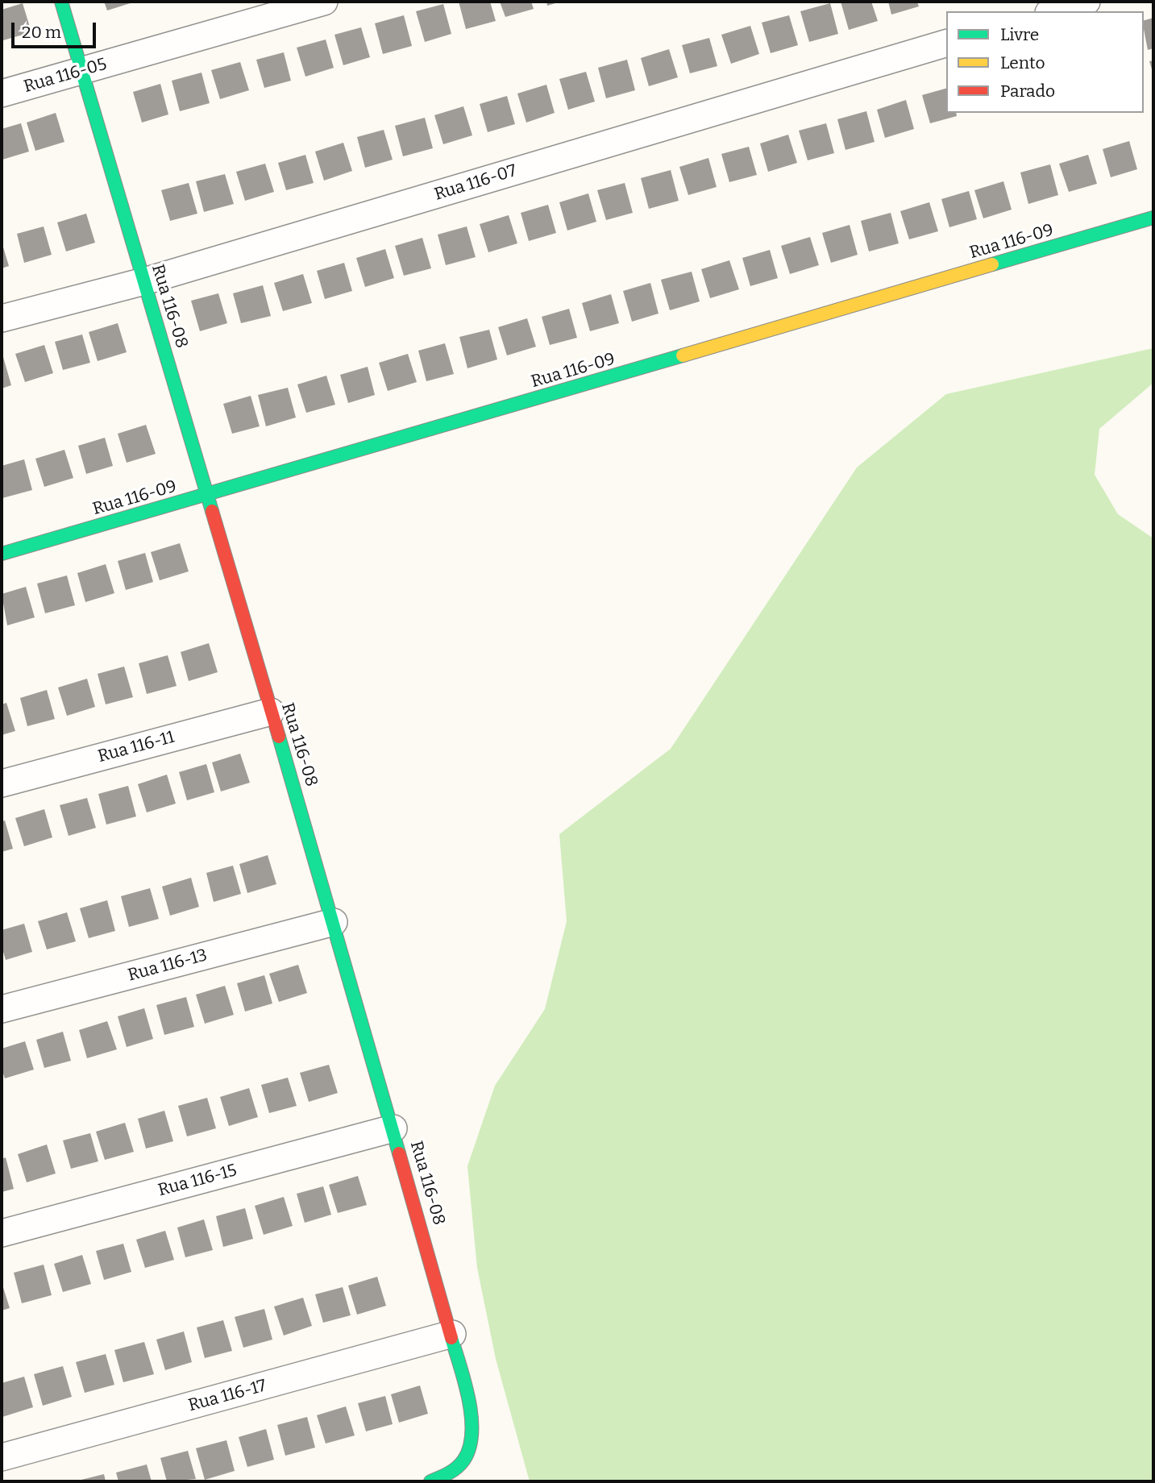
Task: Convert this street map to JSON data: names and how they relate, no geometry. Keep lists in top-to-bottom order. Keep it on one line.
{"streets":{"street":["Rua 116-05","Rua 116-07","Rua 116-09","Rua 116-08","Rua 116-11","Rua 116-13","Rua 116-15","Rua 116-17"]},"crossings":[["Rua 116-05","Rua 116-08"],["Rua 116-07","Rua 116-08"],["Rua 116-09","Rua 116-08"],["Rua 116-08","Rua 116-11"],["Rua 116-08","Rua 116-13"],["Rua 116-08","Rua 116-15"],["Rua 116-08","Rua 116-17"]],"legend":["Livre","Lento","Parado"],"scale_bar":"20 m"}
